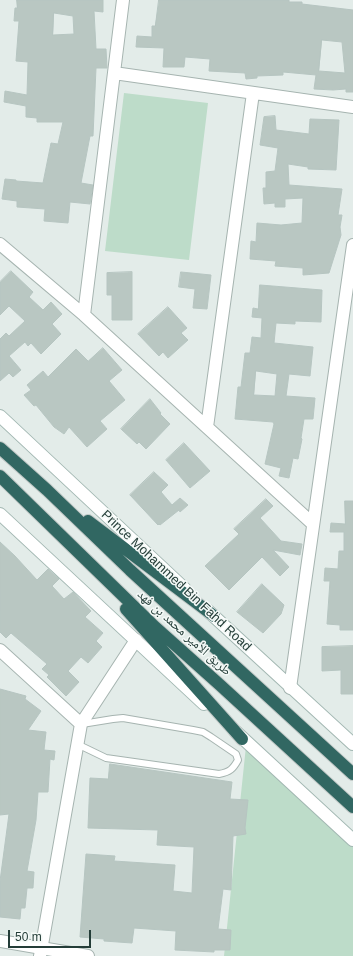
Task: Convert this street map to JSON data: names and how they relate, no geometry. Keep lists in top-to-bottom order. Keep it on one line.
{"streets":{"highway":["طريق الأمير محمد بن فهد"],"street":["Prince Mohammed Bin Fahd Road"]},"scale_bar":"50 m"}
